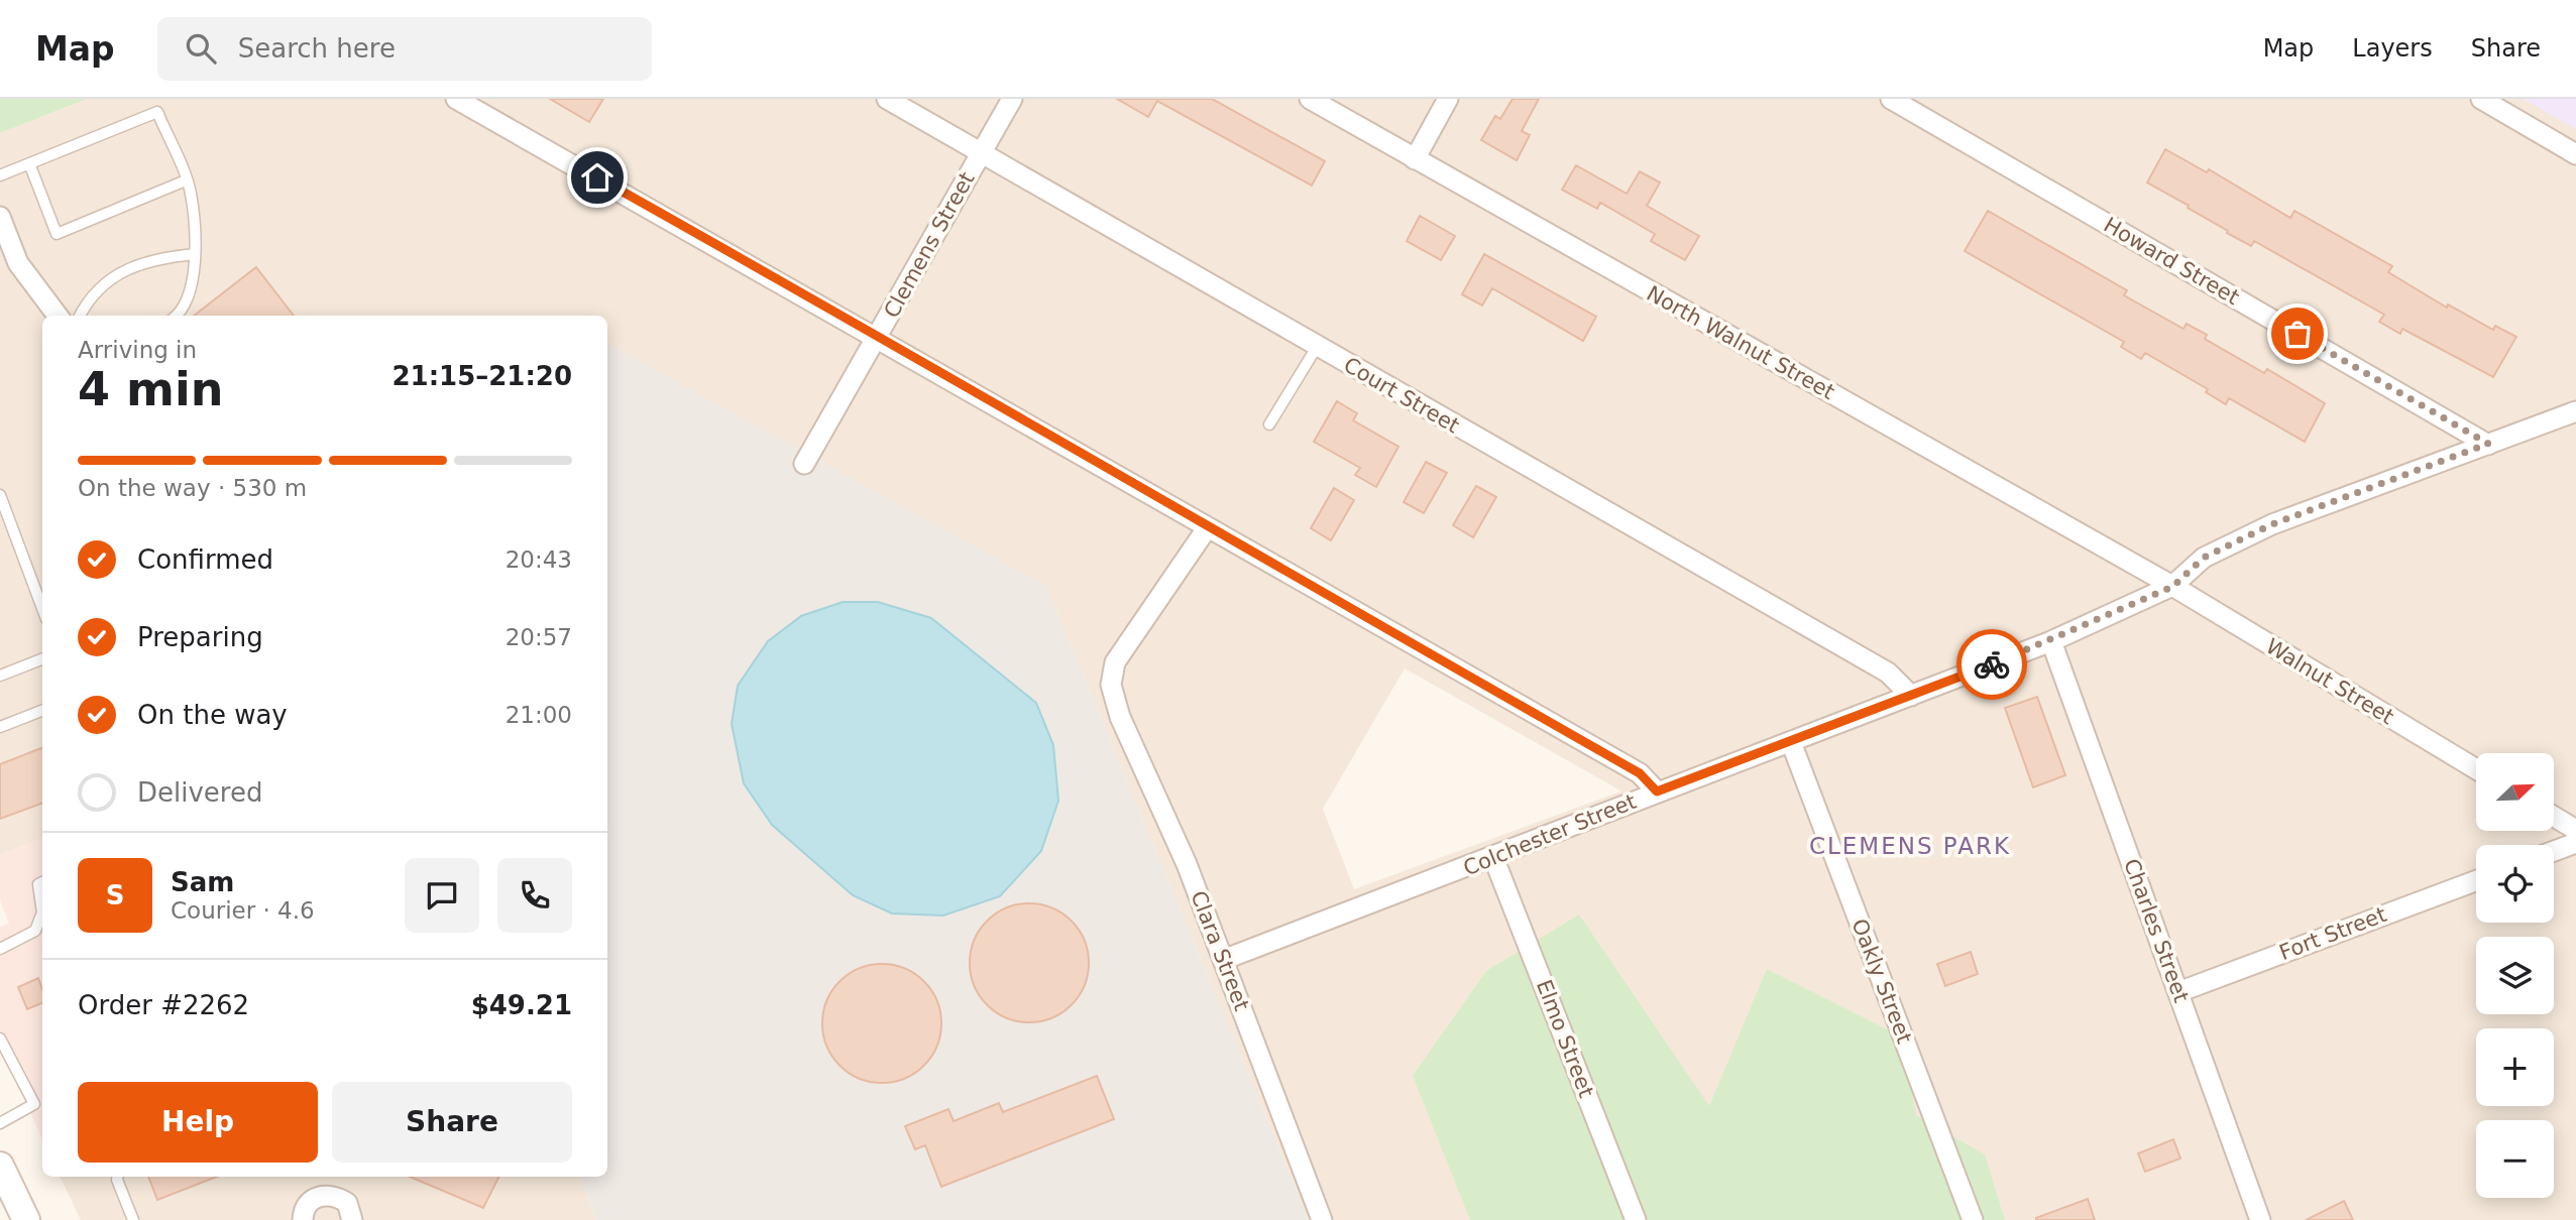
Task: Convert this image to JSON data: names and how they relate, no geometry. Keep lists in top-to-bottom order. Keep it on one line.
{"streets":{"street":["Clemens Street","Howard Street","North Walnut Street","Court Street","Walnut Street","Colchester Street","Charles Street","Fort Street","Clara Street","Oakly Street","Elmo Street"]},"crossings":[["Clemens Street","Court Street"],["Howard Street","Colchester Street"],["North Walnut Street","Walnut Street"],["North Walnut Street","Colchester Street"],["Court Street","Colchester Street"],["Walnut Street","Colchester Street"],["Colchester Street","Charles Street"],["Colchester Street","Clara Street"],["Colchester Street","Oakly Street"],["Colchester Street","Elmo Street"],["Charles Street","Fort Street"]],"districts":["CLEMENS PARK"],"north":"top right","page":{"header":"Map","search":"Search here","nav":["Map","Layers","Share"],"heading":["4 min","Arriving in","21:15–21:20"],"panel":["Sam","Courier · 4.6","Order #2262","$49.21"],"bar":"On the way · 530 m","list":[["Confirmed","20:43"],["Preparing","20:57"],["On the way","21:00"],"Delivered"],"map_buttons":["+","−"],"round":"S","buttons":["Help","Share"]}}
